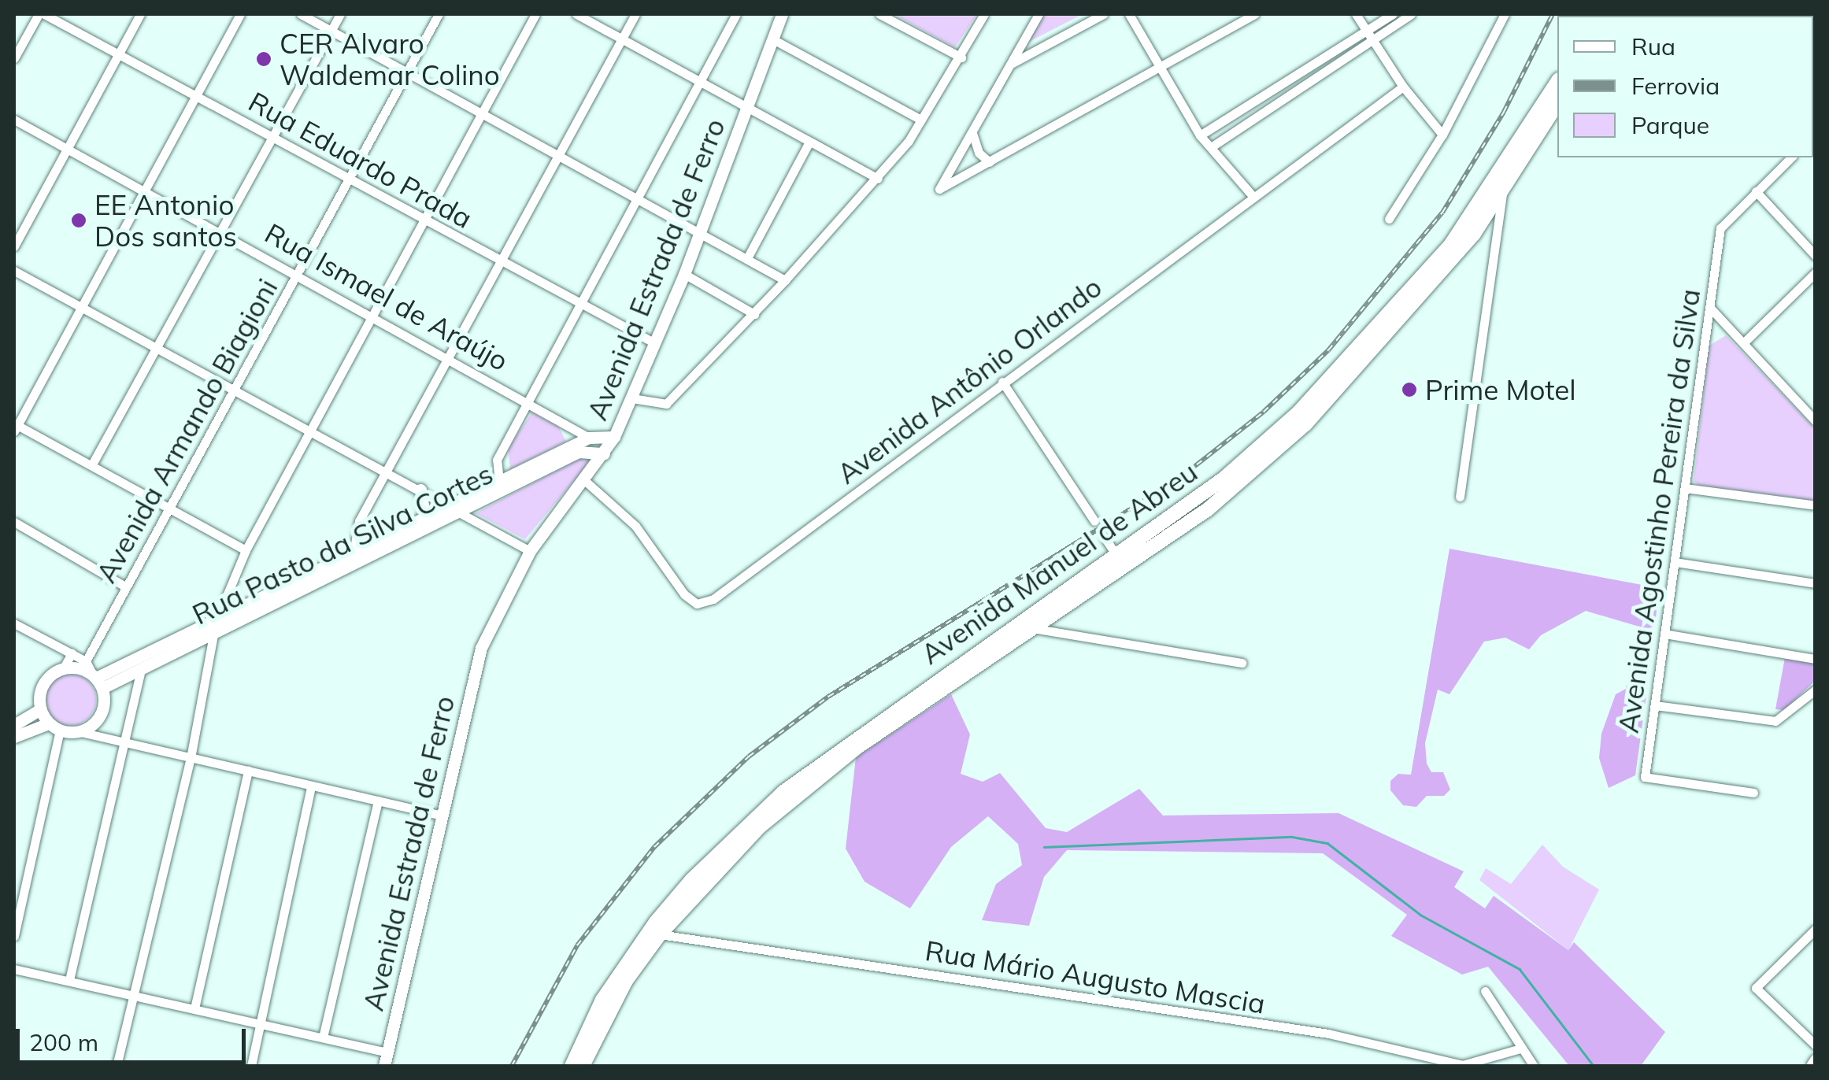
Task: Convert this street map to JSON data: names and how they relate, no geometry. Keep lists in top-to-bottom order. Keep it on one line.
{"streets":{"main road":["Avenida Manuel de Abreu"],"street":["Rua Eduardo Prada","Avenida Estrada de Ferro","Rua Ismael de Araújo","Avenida Antônio Orlando","Avenida Armando Biagioni","Avenida Agostinho Pereira da Silva","Rua Pasto da Silva Cortes","Rua Mário Augusto Mascia"]},"crossings":[["Rua Eduardo Prada","Avenida Estrada de Ferro"],["Rua Eduardo Prada","Avenida Armando Biagioni"],["Avenida Estrada de Ferro","Avenida Antônio Orlando"],["Avenida Estrada de Ferro","Rua Pasto da Silva Cortes"],["Rua Ismael de Araújo","Avenida Armando Biagioni"],["Rua Ismael de Araújo","Rua Pasto da Silva Cortes"],["Avenida Manuel de Abreu","Rua Mário Augusto Mascia"]],"places":["CER Alvaro Waldemar Colino","EE Antonio Dos santos","Prime Motel"],"legend":["Rua","Ferrovia","Parque"],"scale_bar":"200 m"}
